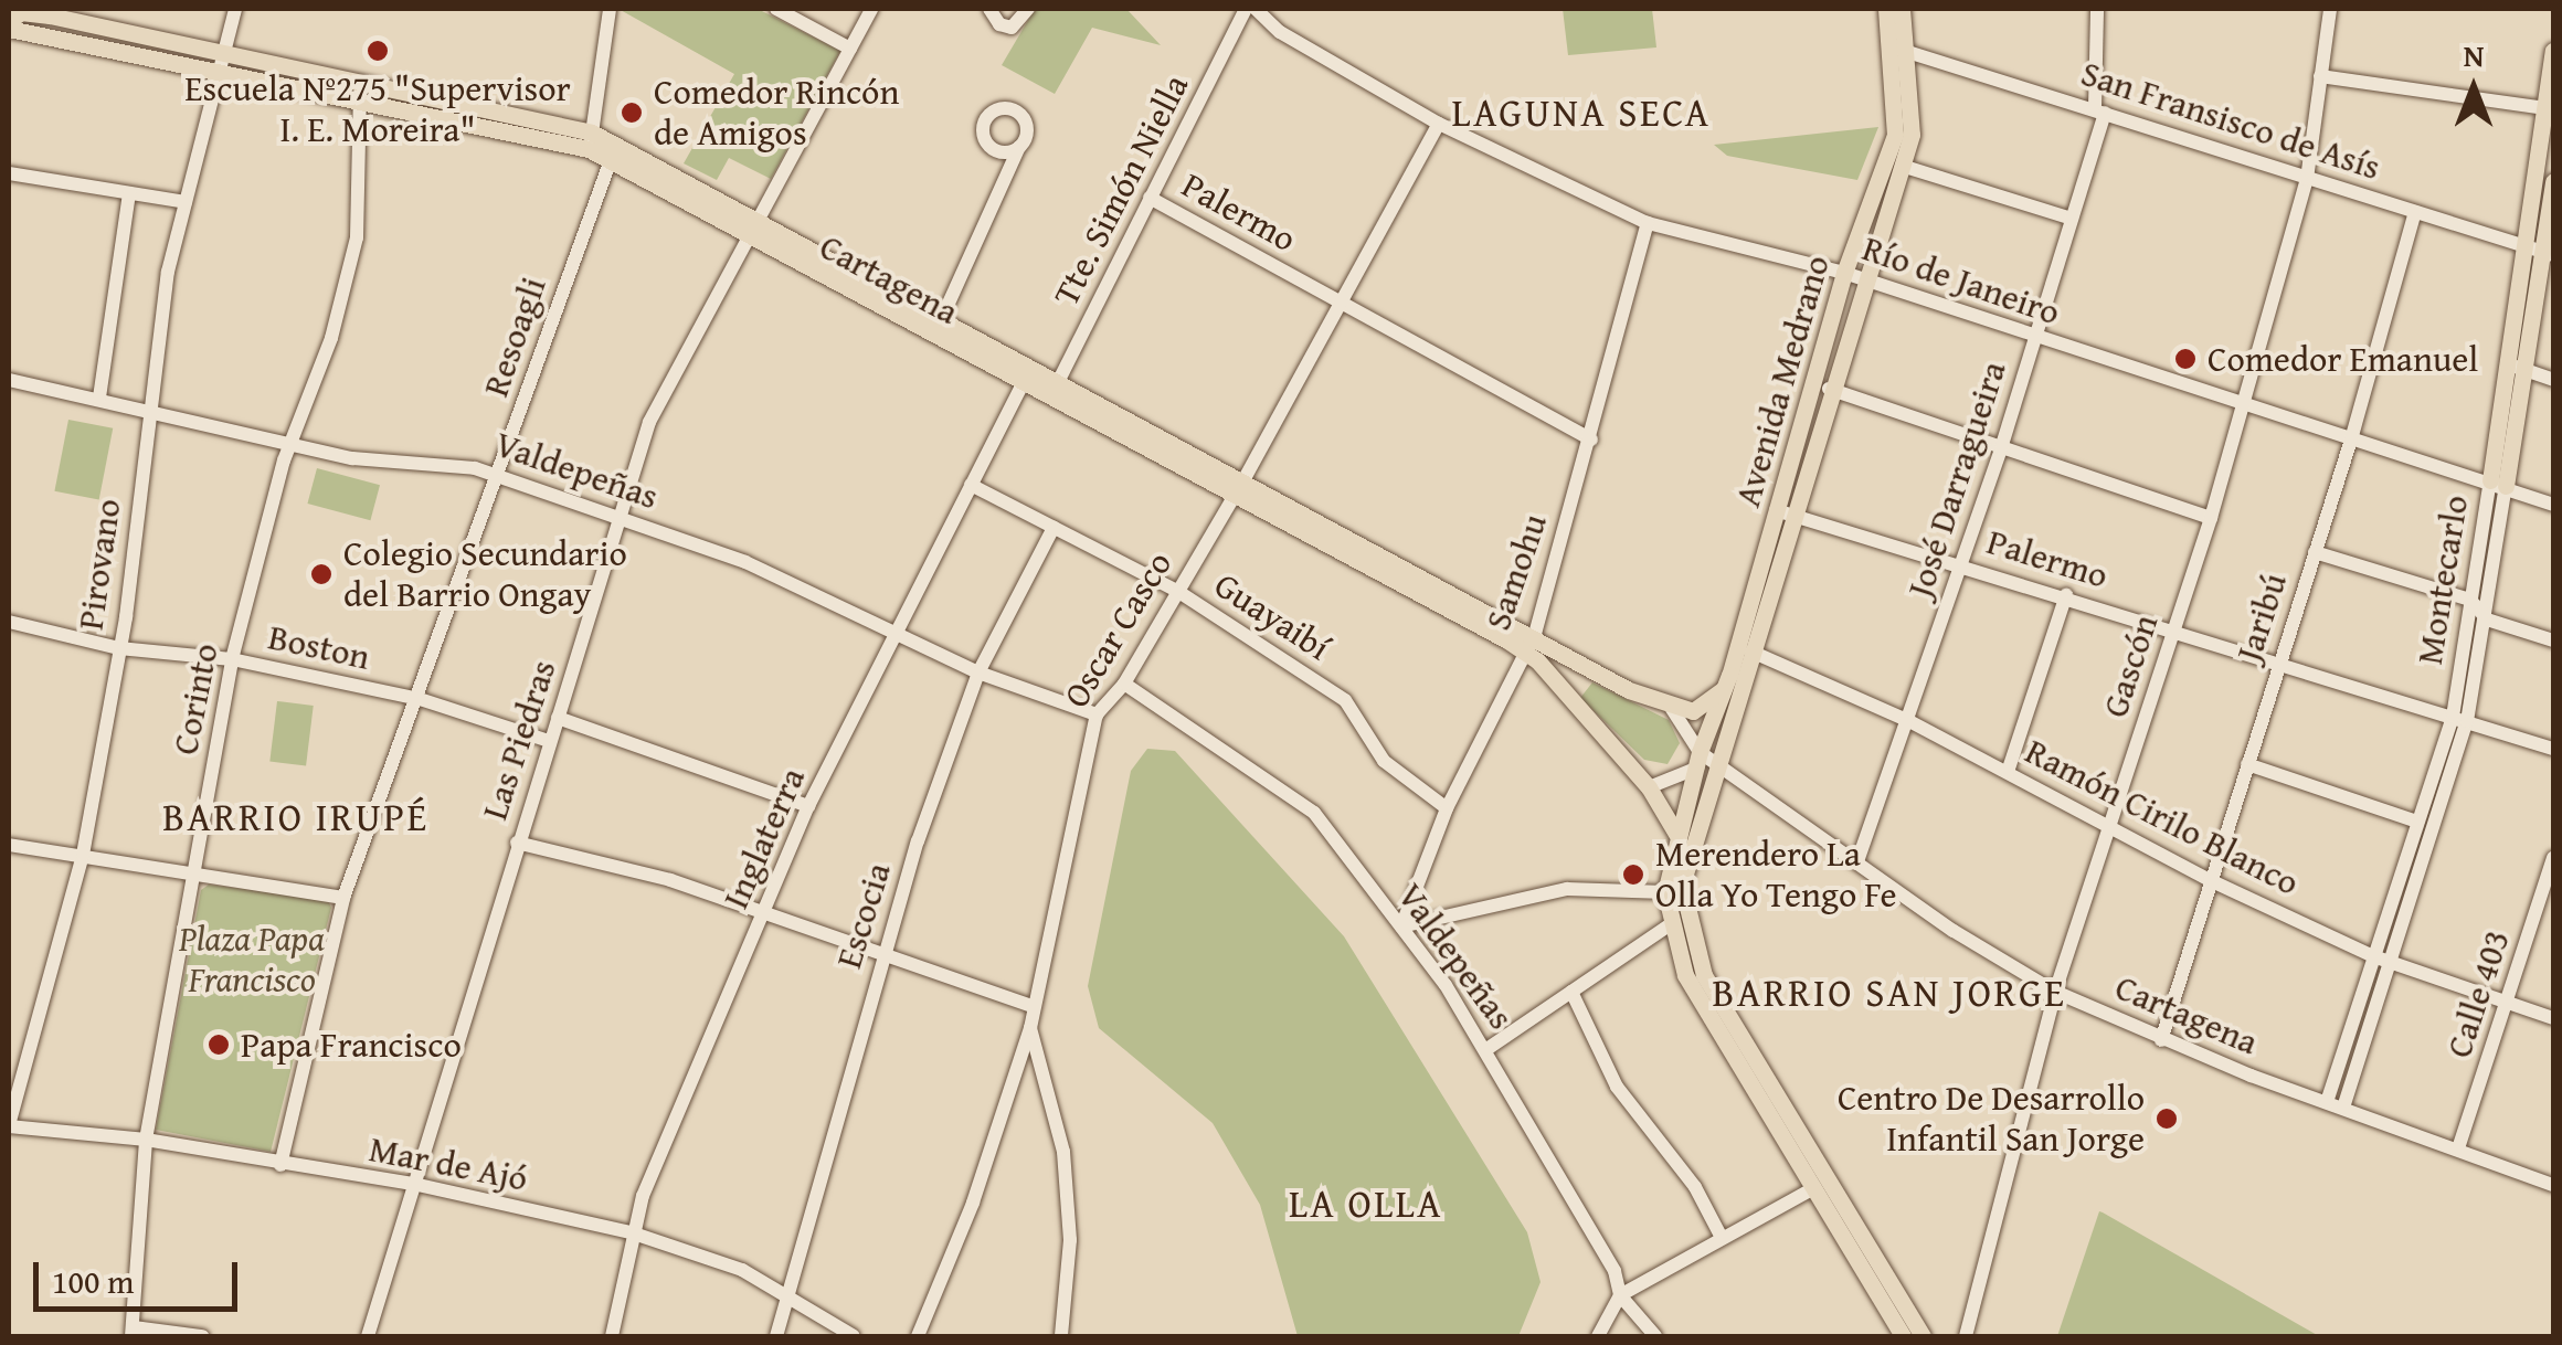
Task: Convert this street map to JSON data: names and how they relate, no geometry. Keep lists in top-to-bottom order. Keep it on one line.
{"streets":{"main road":["Cartagena","Avenida Medrano","Montecarlo"],"street":["San Fransisco de Asís","Tte. Simón Niella","Palermo","Río de Janeiro","Resoagli","Valdepeñas","José Darragueira","Pirovano","Samohu","Guayaibí","Jaribú","Oscar Casco","Boston","Gascón","Corinto","Las Piedras","Ramón Cirilo Blanco","Inglaterra","Escocia","Calle 403","Mar de Ajó"]},"crossings":[["San Fransisco de Asís","Avenida Medrano"],["San Fransisco de Asís","José Darragueira"],["San Fransisco de Asís","Montecarlo"],["San Fransisco de Asís","Jaribú"],["San Fransisco de Asís","Gascón"],["Tte. Simón Niella","Palermo"],["Tte. Simón Niella","Cartagena"],["Palermo","Avenida Medrano"],["Palermo","José Darragueira"],["Palermo","Samohu"],["Palermo","Montecarlo"],["Palermo","Jaribú"],["Palermo","Oscar Casco"],["Palermo","Gascón"],["Cartagena","Resoagli"],["Cartagena","Avenida Medrano"],["Cartagena","José Darragueira"],["Cartagena","Pirovano"],["Cartagena","Samohu"],["Cartagena","Montecarlo"],["Cartagena","Jaribú"],["Cartagena","Oscar Casco"],["Cartagena","Gascón"],["Cartagena","Corinto"],["Cartagena","Las Piedras"],["Cartagena","Inglaterra"],["Cartagena","Calle 403"],["Río de Janeiro","Avenida Medrano"],["Río de Janeiro","José Darragueira"],["Río de Janeiro","Samohu"],["Río de Janeiro","Montecarlo"],["Río de Janeiro","Jaribú"],["Río de Janeiro","Oscar Casco"],["Río de Janeiro","Gascón"],["Resoagli","Valdepeñas"],["Resoagli","Boston"],["Resoagli","Mar de Ajó"],["Avenida Medrano","Ramón Cirilo Blanco"],["Valdepeñas","Pirovano"],["Valdepeñas","Samohu"],["Valdepeñas","Oscar Casco"],["Valdepeñas","Corinto"],["Valdepeñas","Las Piedras"],["Valdepeñas","Inglaterra"],["Valdepeñas","Escocia"],["José Darragueira","Ramón Cirilo Blanco"],["Pirovano","Boston"],["Pirovano","Mar de Ajó"],["Samohu","Guayaibí"],["Montecarlo","Ramón Cirilo Blanco"],["Guayaibí","Oscar Casco"],["Guayaibí","Inglaterra"],["Guayaibí","Escocia"],["Jaribú","Ramón Cirilo Blanco"],["Boston","Corinto"],["Boston","Las Piedras"],["Gascón","Ramón Cirilo Blanco"],["Corinto","Mar de Ajó"],["Las Piedras","Mar de Ajó"],["Ramón Cirilo Blanco","Calle 403"],["Inglaterra","Mar de Ajó"],["Escocia","Mar de Ajó"]],"districts":["LAGUNA SECA","BARRIO IRUPÉ","BARRIO SAN JORGE","LA OLLA"],"parks":["Plaza Papa Francisco"],"places":["Escuela Nº275 \"Supervisor I. E. Moreira\"","Comedor Rincón de Amigos","Comedor Emanuel","Colegio Secundario del Barrio Ongay","Merendero La Olla Yo Tengo Fe","Papa Francisco","Centro De Desarrollo Infantil San Jorge"],"scale_bar":"100 m","north":"top"}
